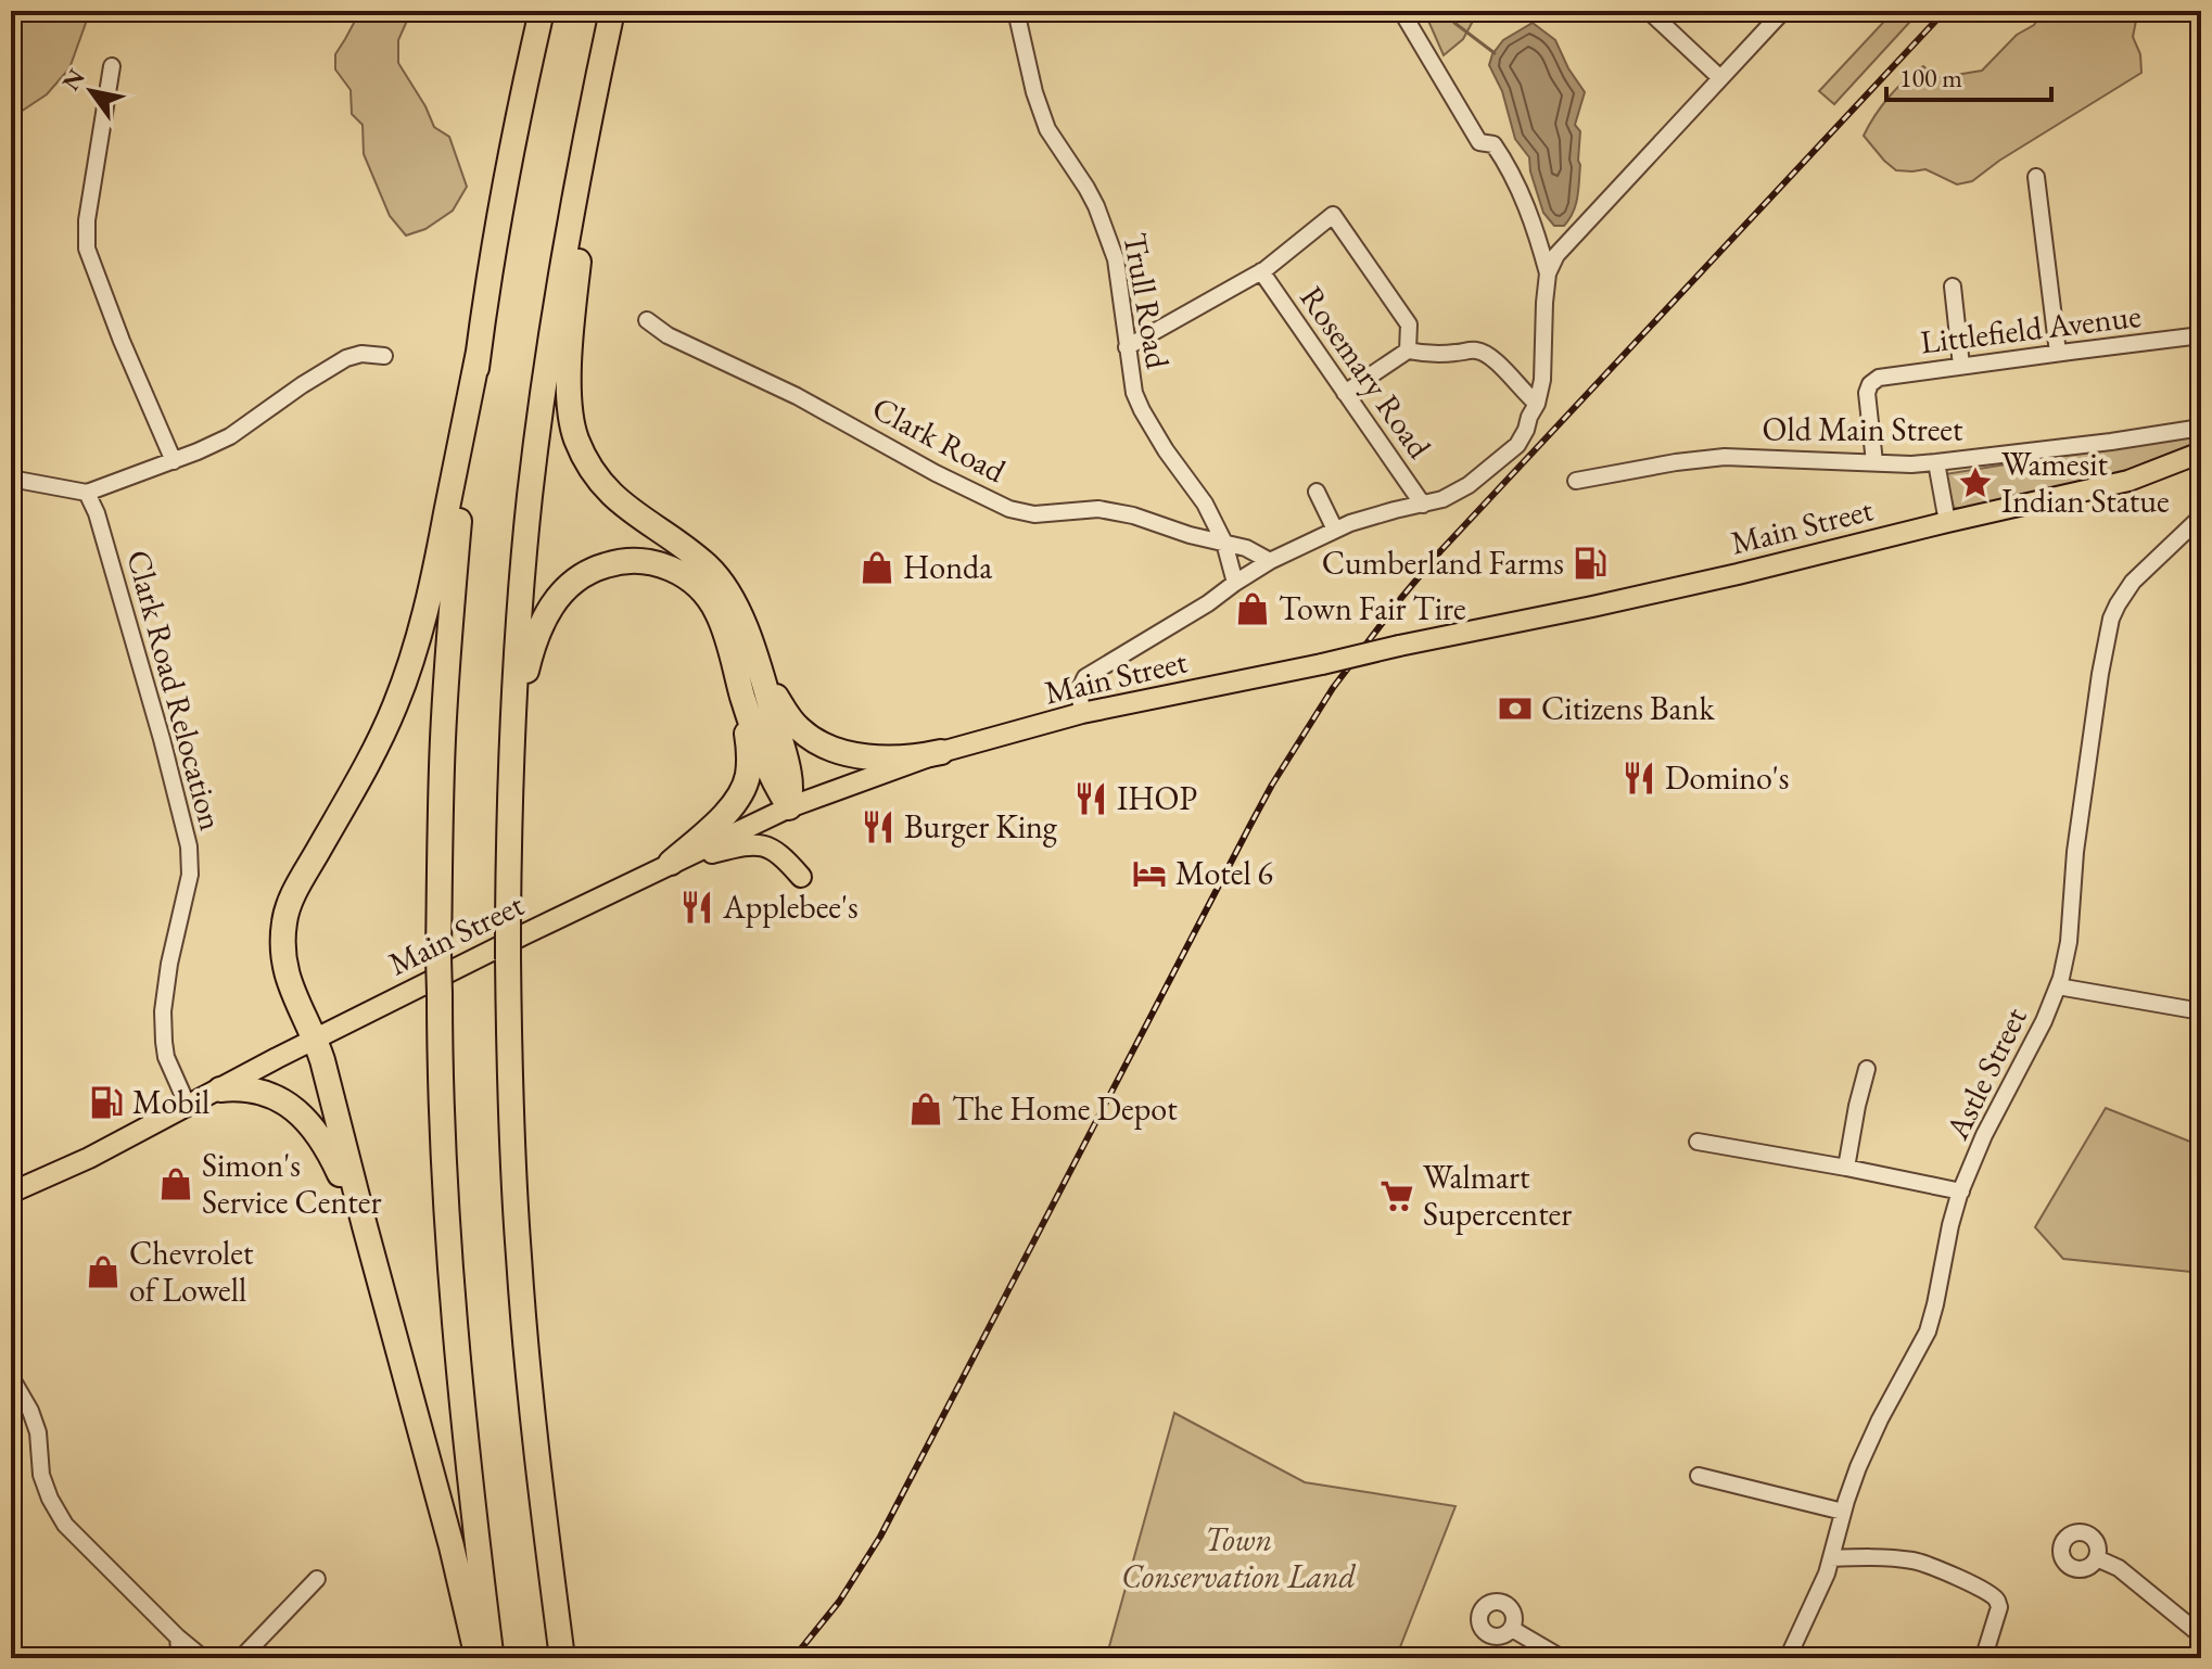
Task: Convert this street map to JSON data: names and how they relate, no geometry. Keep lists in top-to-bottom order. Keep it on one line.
{"streets":{"main road":["Main Street"],"street":["Trull Road","Littlefield Avenue","Rosemary Road","Old Main Street","Clark Road","Clark Road Relocation","Astle Street"]},"crossings":[["Trull Road","Clark Road"],["Littlefield Avenue","Old Main Street"],["Main Street","Clark Road Relocation"]],"parks":["Town Conservation Land"],"places":{"place":["Wamesit Indian Statue"],"fuel station":["Cumberland Farms","Mobil"],"shop":["Honda","Town Fair Tire","The Home Depot","Simon's Service Center","Chevrolet of Lowell"],"bank":["Citizens Bank"],"restaurant":["Domino's","IHOP","Burger King","Applebee's"],"hotel":["Motel 6"],"supermarket":["Walmart Supercenter"]},"scale_bar":"100 m","north":"top left"}
